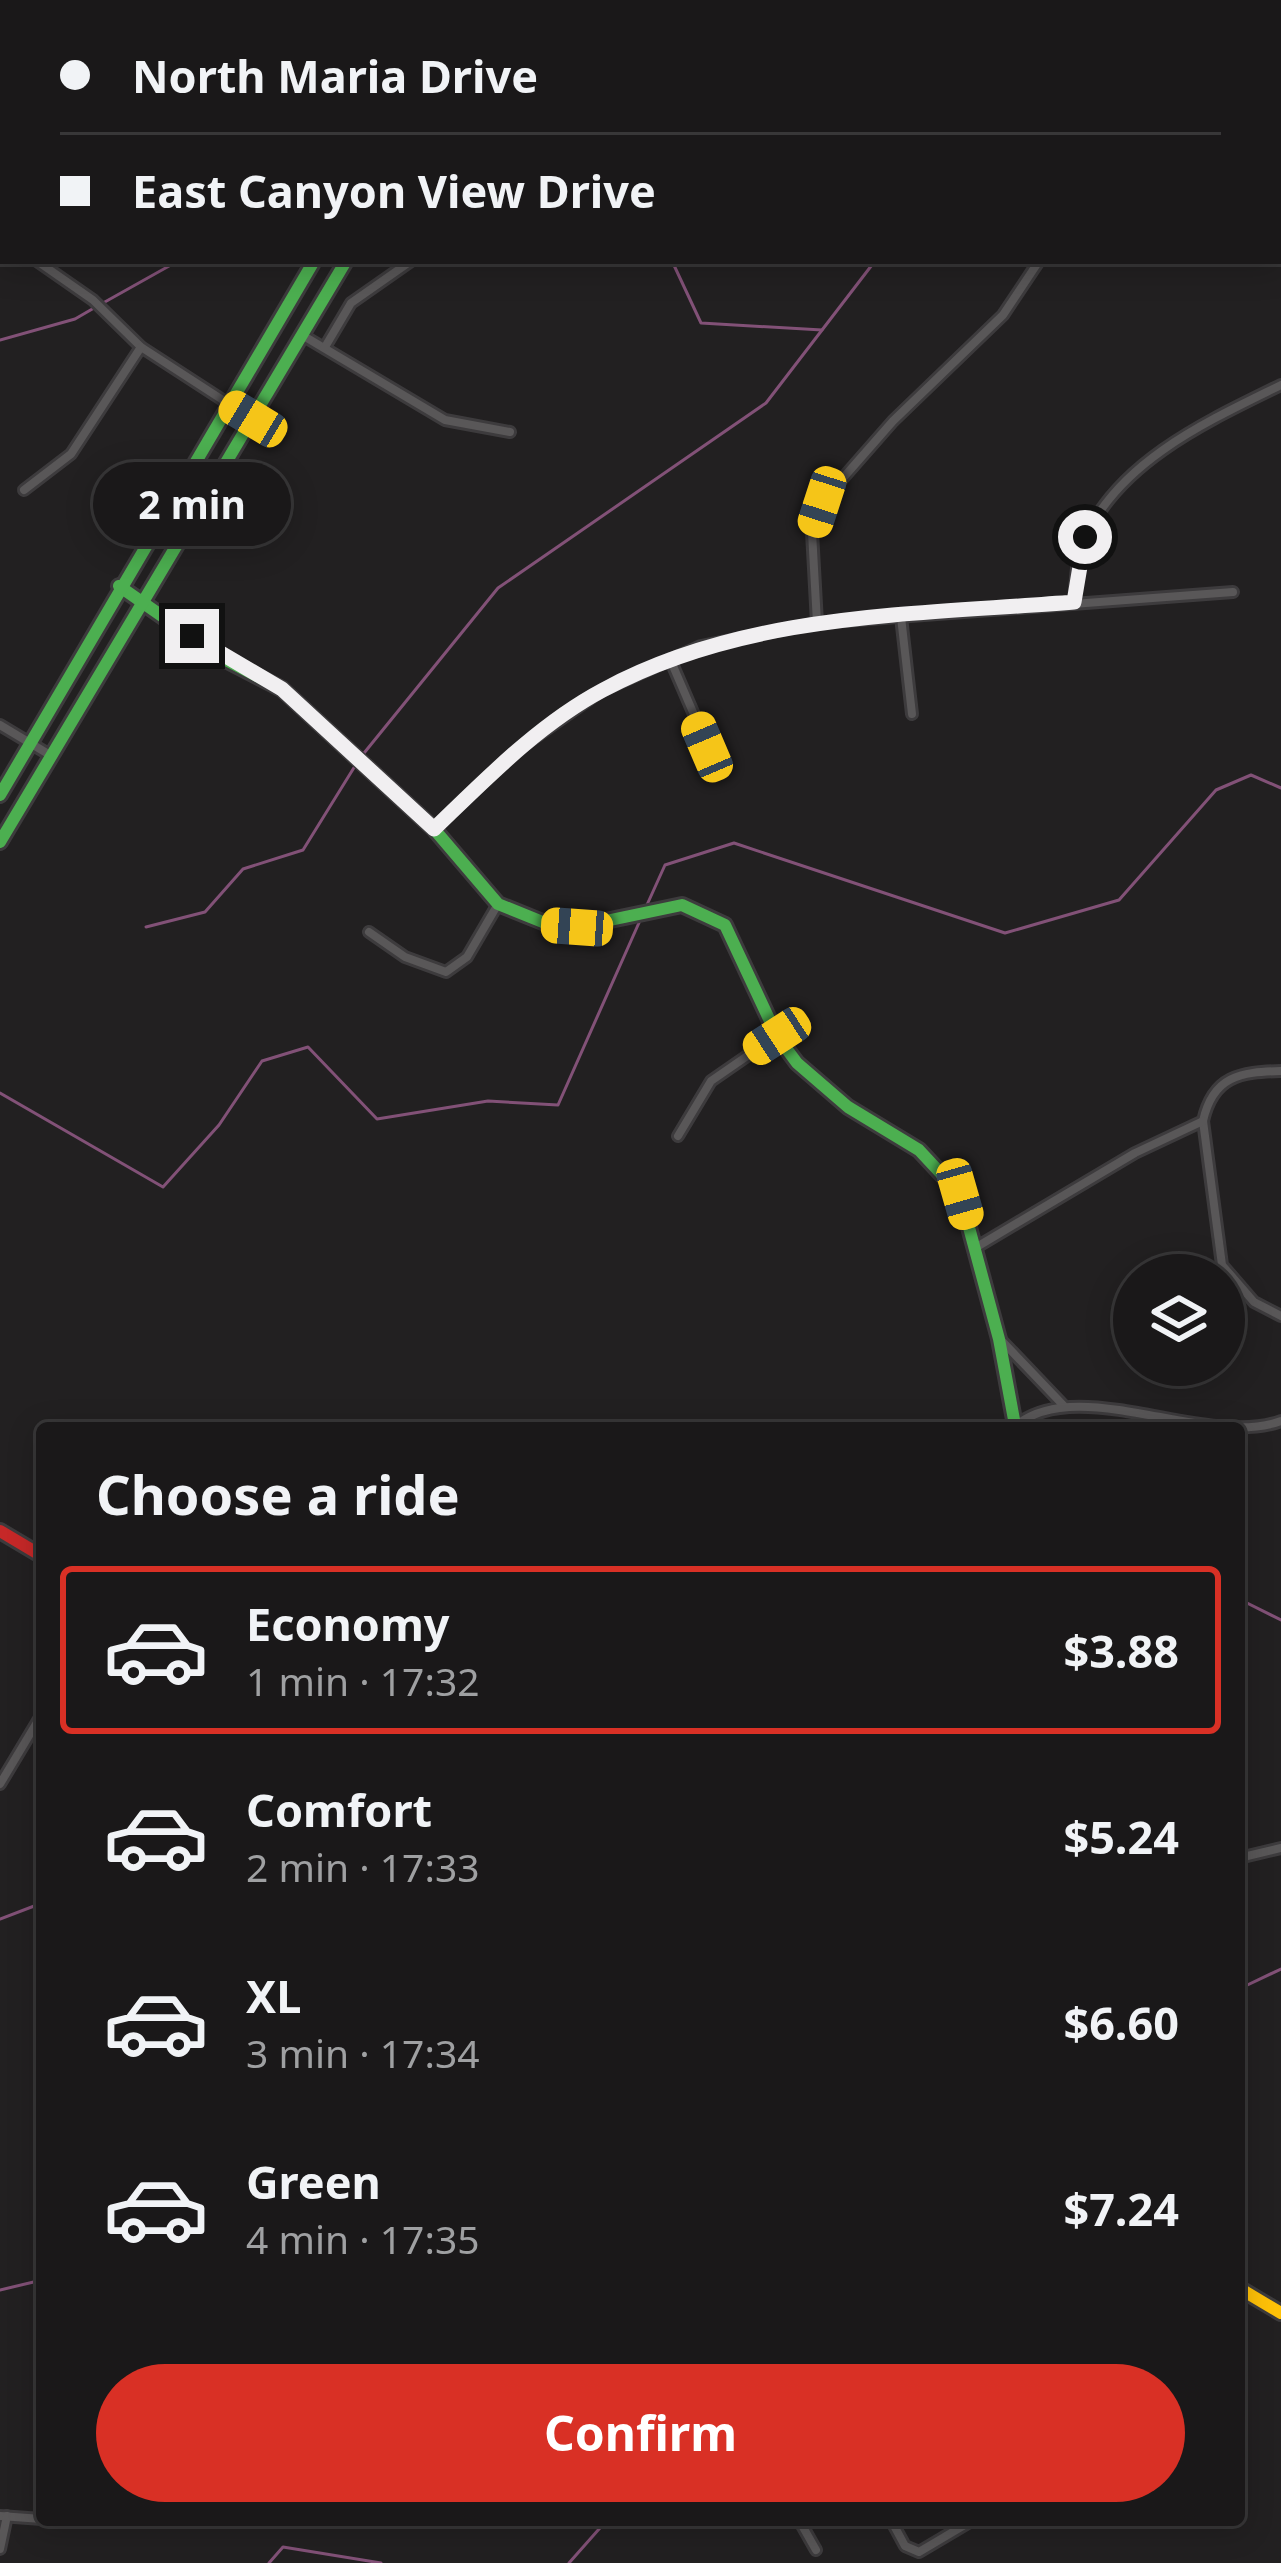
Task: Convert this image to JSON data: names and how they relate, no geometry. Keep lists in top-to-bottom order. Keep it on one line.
{"page":{"banner":["North Maria Drive","East Canyon View Drive"],"bubble":"2 min","heading":"Choose a ride","list":[{"name":"Economy","note":"1 min · 17:32","value":"$3.88"},{"name":"Comfort","note":"2 min · 17:33","value":"$5.24"},{"name":"XL","note":"3 min · 17:34","value":"$6.60"},{"name":"Green","note":"4 min · 17:35","value":"$7.24"}],"buttons":"Confirm"}}
